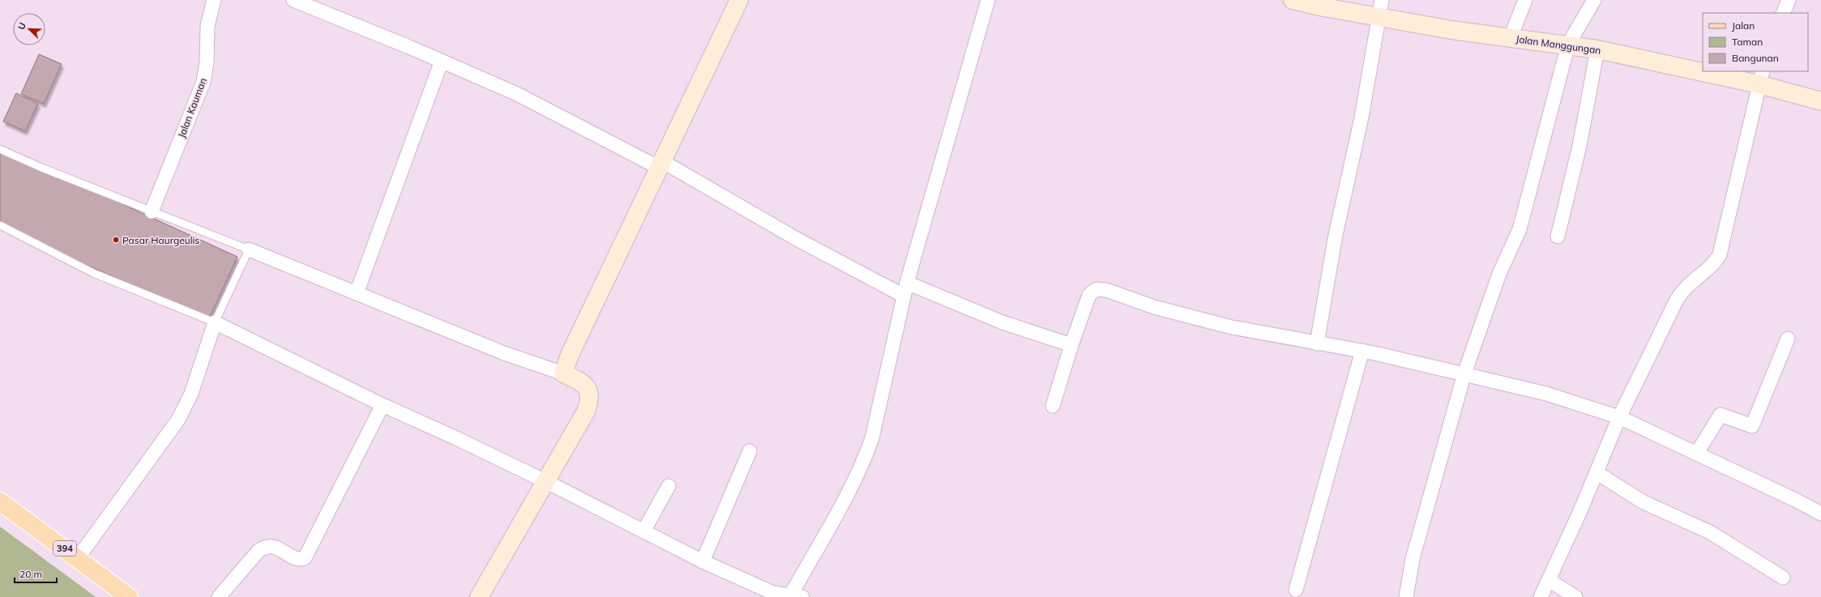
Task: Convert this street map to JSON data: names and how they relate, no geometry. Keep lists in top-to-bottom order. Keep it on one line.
{"streets":{"main road":["394"],"street":["Jalan Manggungan","Jalan Kauman"]},"places":["Pasar Haurgeulis"],"legend":["Jalan","Taman","Bangunan"],"scale_bar":"20 m","north":"top left"}
